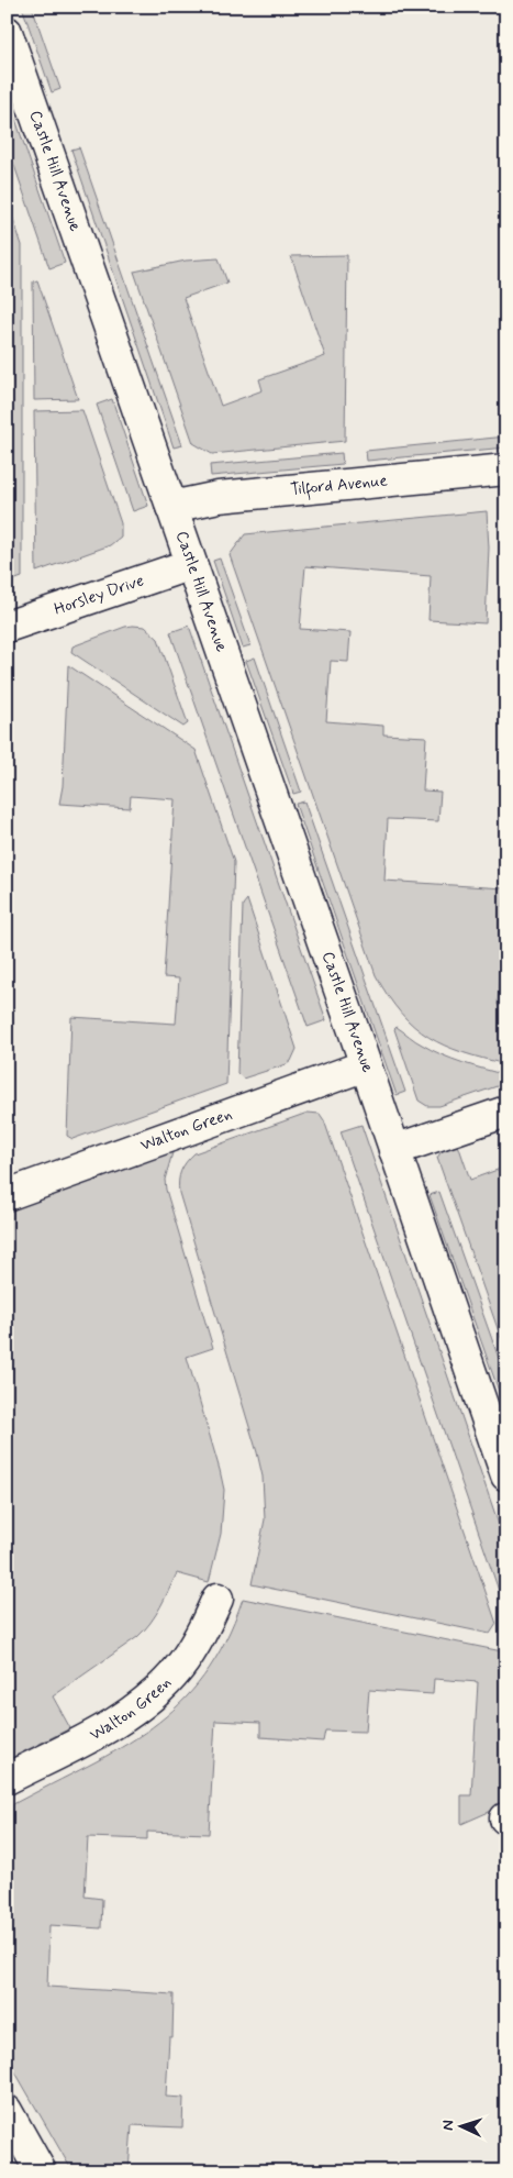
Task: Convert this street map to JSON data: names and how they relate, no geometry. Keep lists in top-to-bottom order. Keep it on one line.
{"streets":{"street":["Castle Hill Avenue","Tilford Avenue","Horsley Drive","Walton Green"]},"crossings":[["Castle Hill Avenue","Tilford Avenue"],["Castle Hill Avenue","Horsley Drive"],["Castle Hill Avenue","Walton Green"]],"north":"left"}
